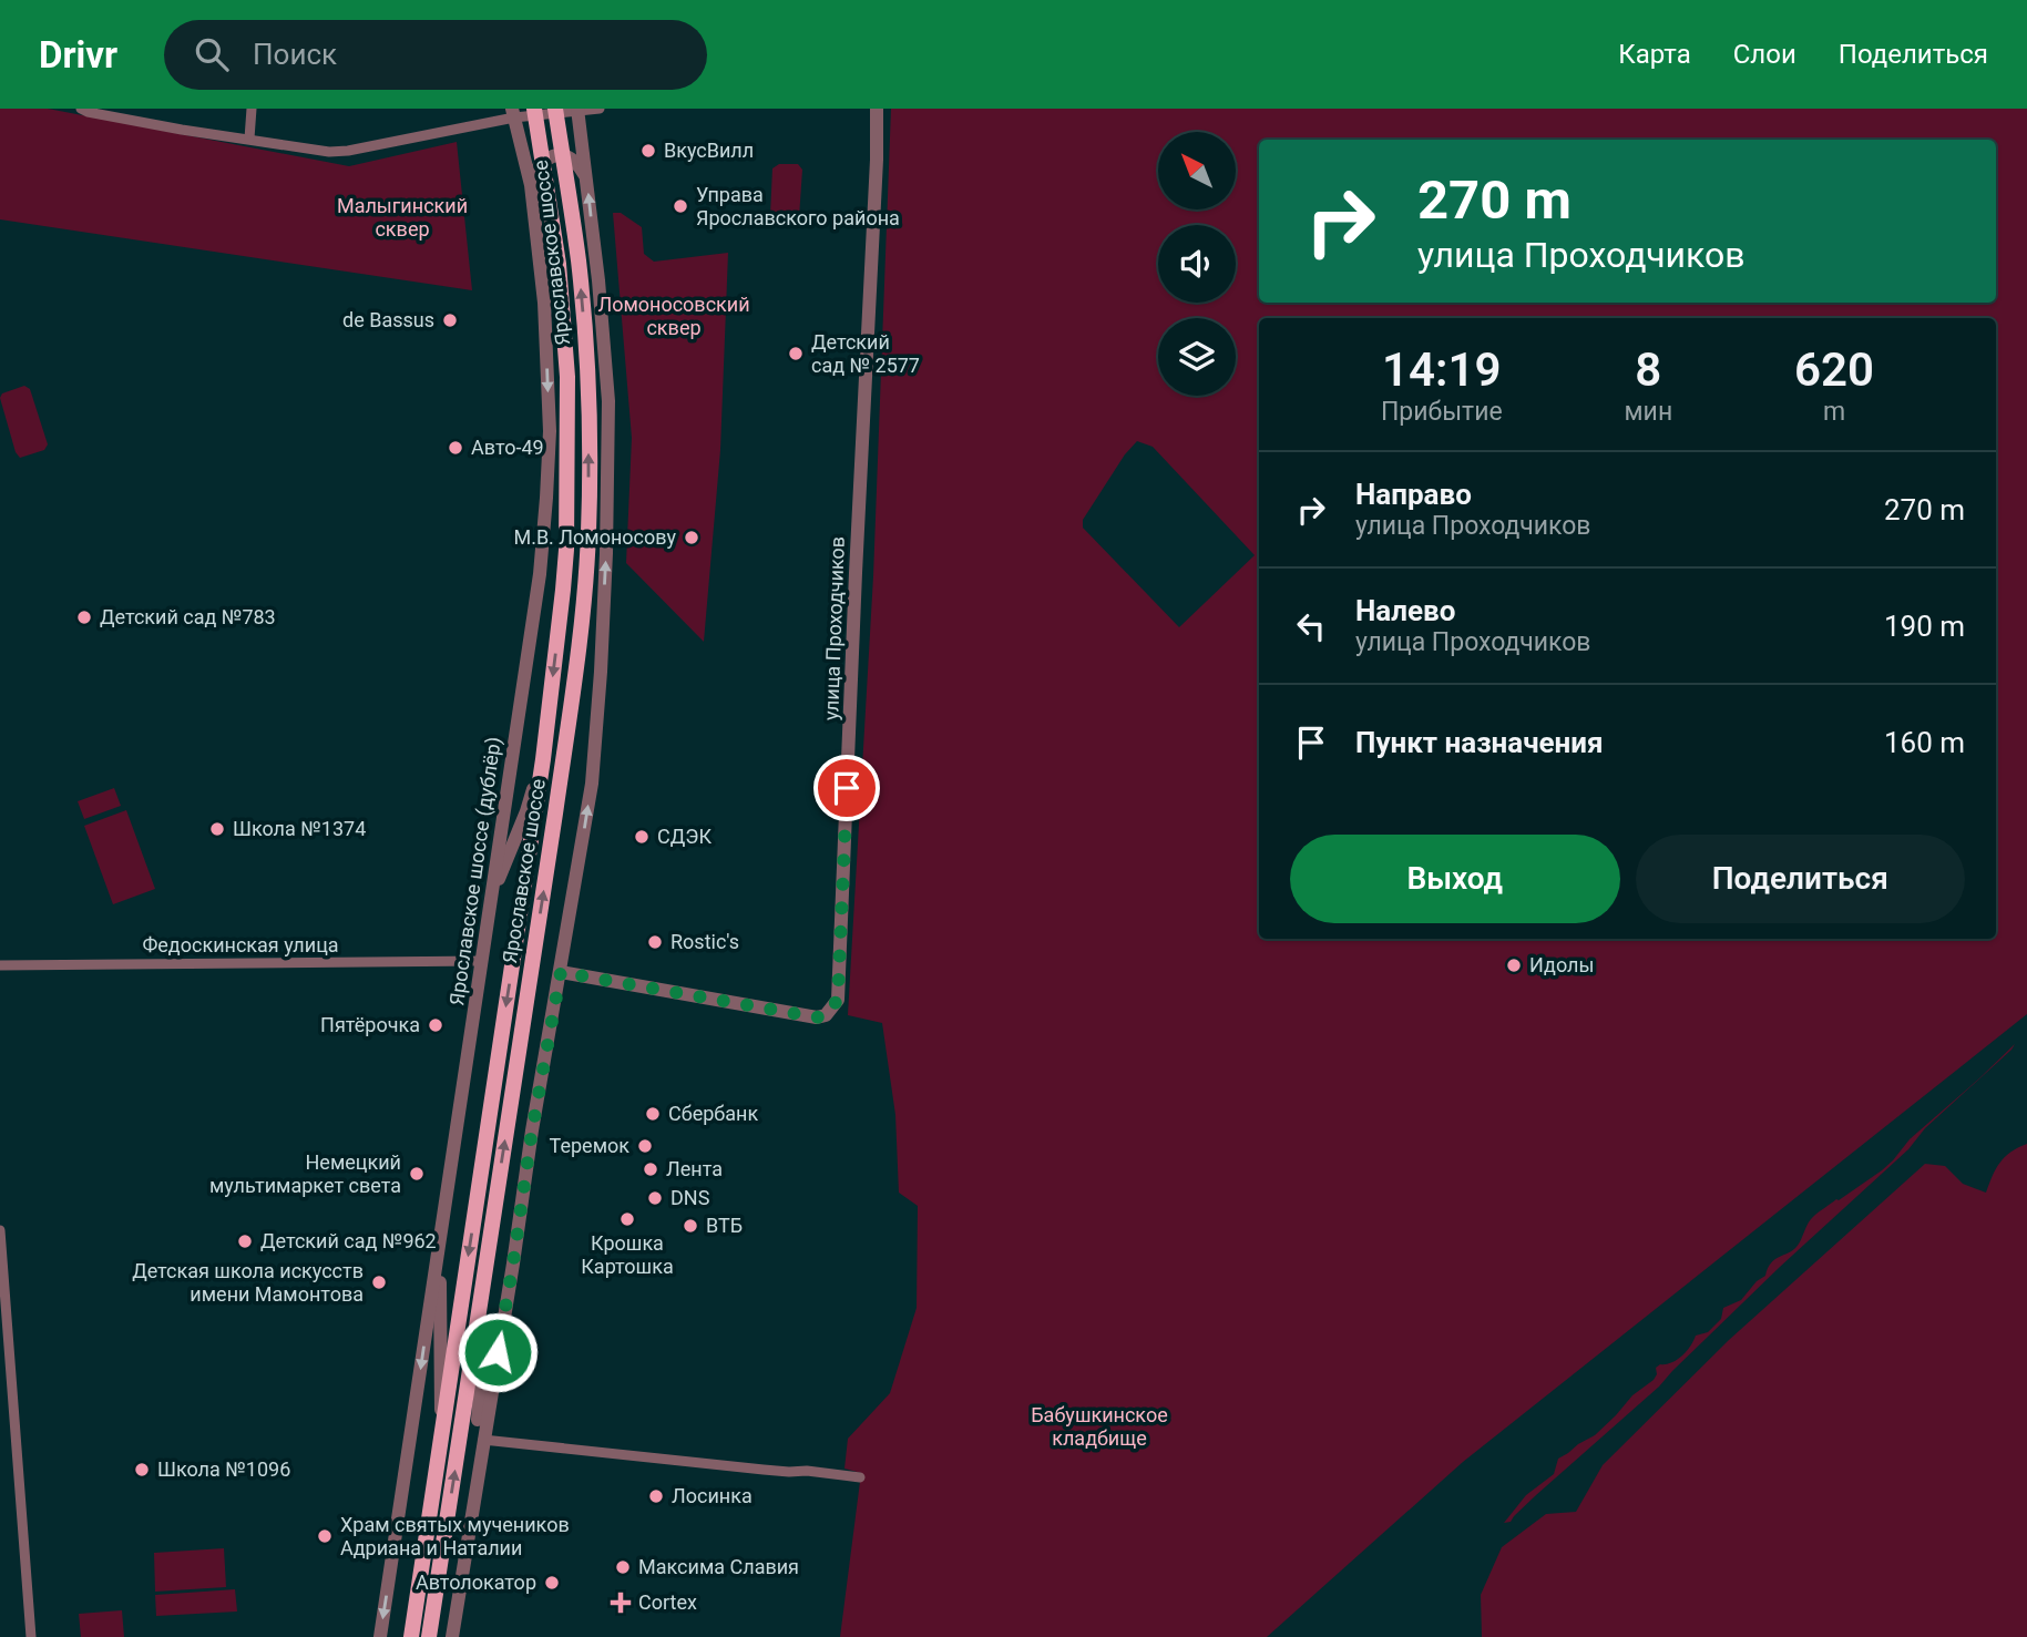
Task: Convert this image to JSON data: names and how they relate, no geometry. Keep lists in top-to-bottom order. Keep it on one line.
{"streets":{"main road":["Ярославское шоссе"],"street":["улица Проходчиков","Ярославское шоссе (дублёр)","Федоскинская улица"]},"crossings":[["Ярославское шоссе (дублёр)","Федоскинская улица"]],"parks":["Малыгинский сквер","Ломоносовский сквер","Бабушкинское кладбище"],"places":{"other":["ВкусВилл","Управа Ярославского района","de Bassus","Детский сад № 2577","Авто-49","М.В. Ломоносову","Детский сад №783","Школа №1374","СДЭК","Rostic's","Идолы","Пятёрочка","Сбербанк","Теремок","Лента","Немецкий мультимаркет света","DNS","Крошка Картошка","ВТБ","Детский сад №962","Детская школа искусств имени Мамонтова","Школа №1096","Лосинка","Храм святых мучеников Адриана и Наталии","Максима Славия","Автолокатор"],"health":["Cortex"]},"north":"top left","page":{"header":"Drivr","search":"Поиск","nav":["Карта","Слои","Поделиться"],"turn":["270 m","улица Проходчиков"],"eta":["14:19","Прибытие","8","мин","620","m"],"list":[{"name":"Направо","note":"улица Проходчиков","value":"270 m"},{"name":"Налево","note":"улица Проходчиков","value":"190 m"},{"name":"Пункт назначения","value":"160 m"}],"buttons":["Выход","Поделиться"]}}
